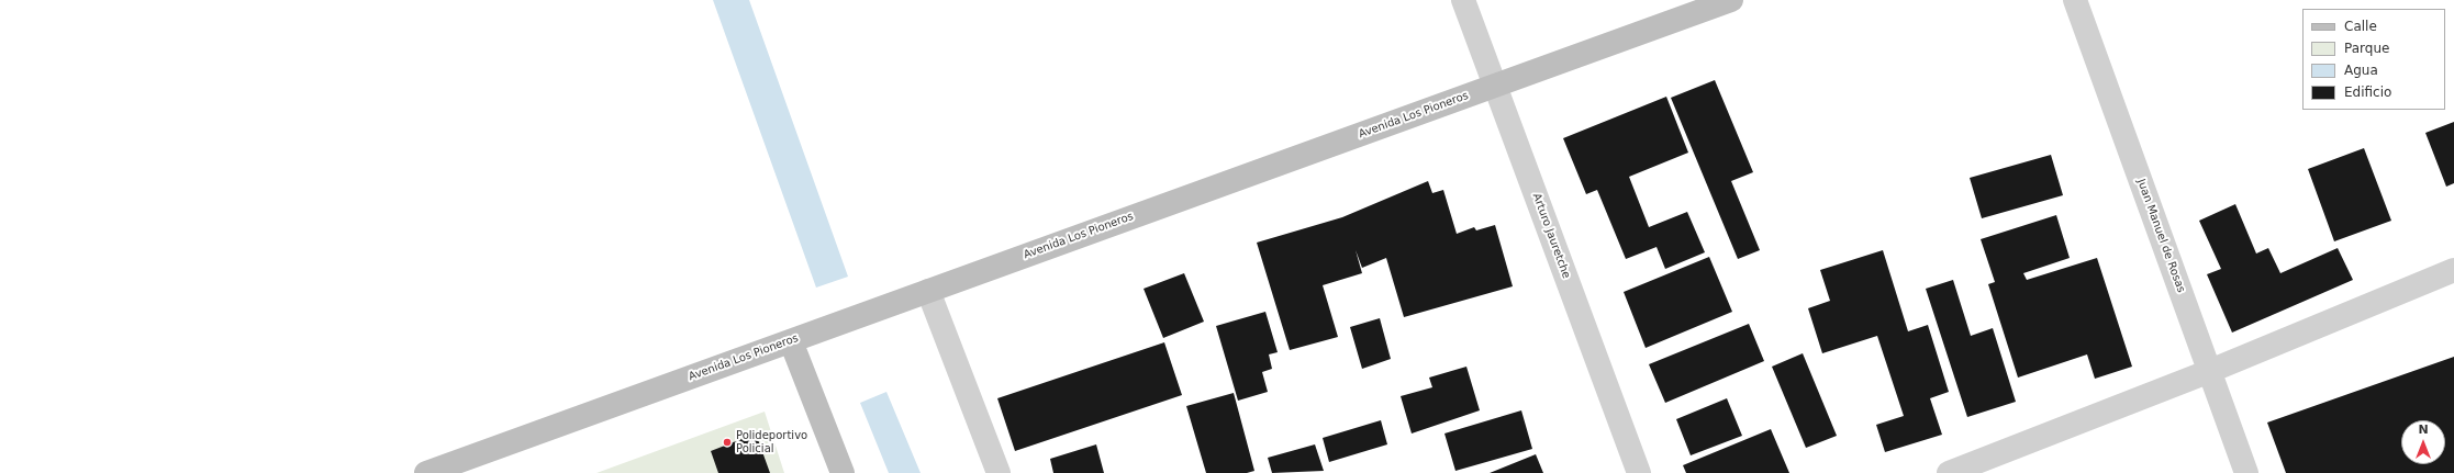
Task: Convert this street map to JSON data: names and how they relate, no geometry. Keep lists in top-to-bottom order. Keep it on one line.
{"streets":{"main road":["Avenida Los Pioneros"],"street":["Arturo Jauretche","Juan Manuel de Rosas"]},"crossings":[["Avenida Los Pioneros","Arturo Jauretche"]],"places":["Polideportivo Policial"],"legend":["Calle","Parque","Agua","Edificio"],"north":"top"}
